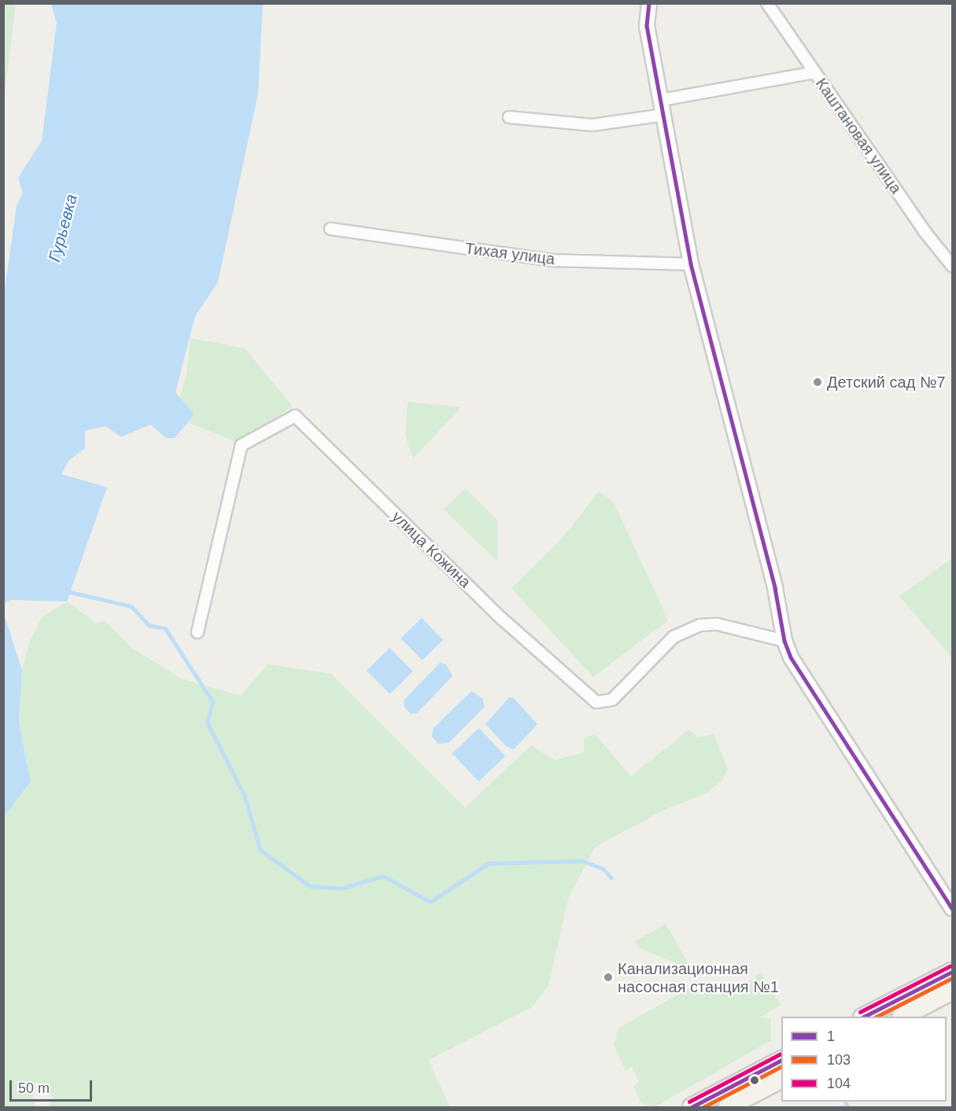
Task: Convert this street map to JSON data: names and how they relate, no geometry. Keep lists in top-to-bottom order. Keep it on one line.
{"streets":{"street":["Каштановая улица","Тихая улица","улица Кожина"]},"water":["Гурьевка"],"places":["Детский сад №7","Канализационная насосная станция №1"],"lines":["transit line 1","transit line 104","transit line 103"],"legend":["1","103","104"],"scale_bar":"50 m"}
